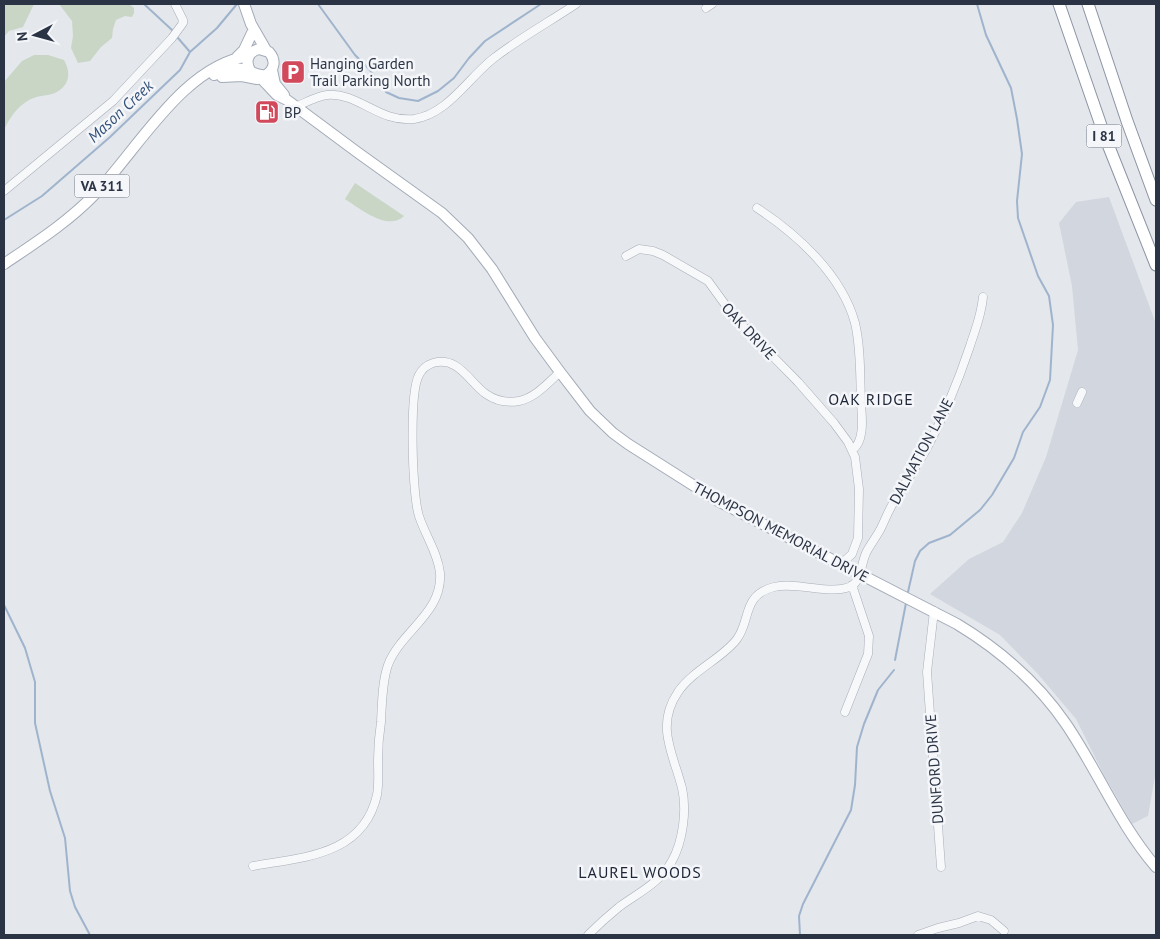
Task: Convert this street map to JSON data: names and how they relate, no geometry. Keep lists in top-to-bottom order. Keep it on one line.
{"streets":{"highway":["I 81"],"main road":["VA 311","THOMPSON MEMORIAL DRIVE"],"street":["OAK DRIVE","DALMATION LANE","DUNFORD DRIVE"]},"crossings":[["VA 311","THOMPSON MEMORIAL DRIVE"],["OAK DRIVE","THOMPSON MEMORIAL DRIVE"],["DALMATION LANE","THOMPSON MEMORIAL DRIVE"],["THOMPSON MEMORIAL DRIVE","DUNFORD DRIVE"]],"districts":["OAK RIDGE","LAUREL WOODS"],"water":["Mason Creek"],"places":{"parking":["Hanging Garden Trail Parking North"],"fuel station":["BP"]},"north":"left"}
